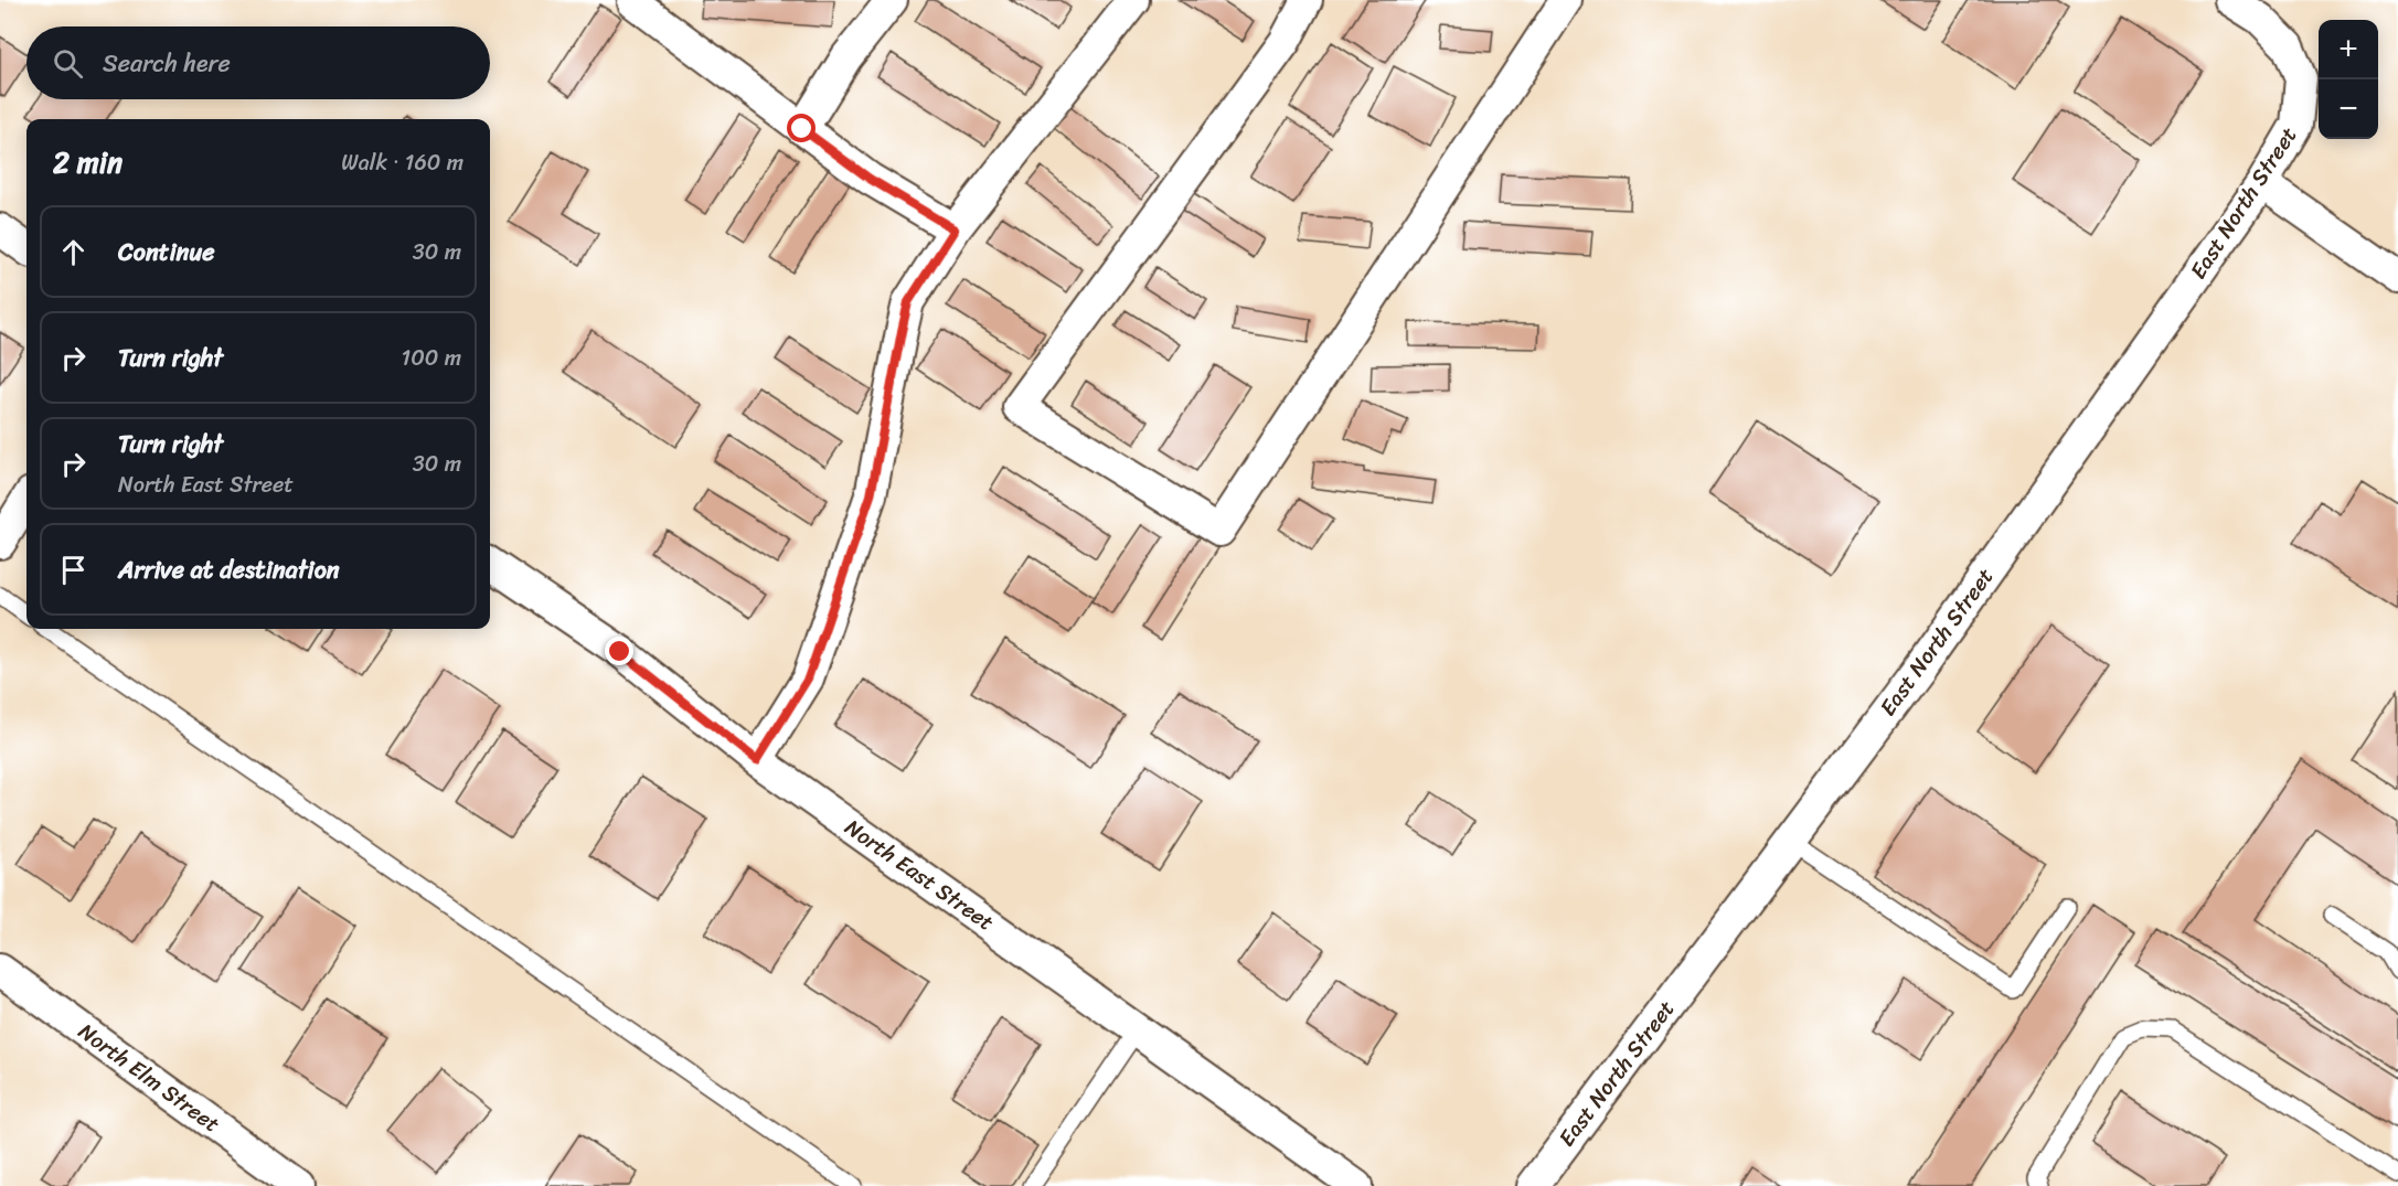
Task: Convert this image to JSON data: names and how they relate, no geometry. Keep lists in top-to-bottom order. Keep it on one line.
{"streets":{"street":["East North Street","North East Street","North Elm Street"]},"page":{"map_buttons":["+","−"],"search":"Search here","heading":["2 min","Walk · 160 m"],"list":[["Continue","30 m"],["Turn right","100 m"],["Turn right","North East Street","30 m"],"Arrive at destination"]}}
